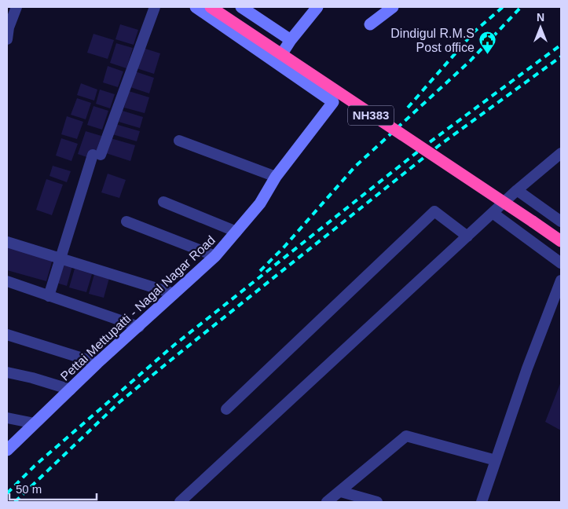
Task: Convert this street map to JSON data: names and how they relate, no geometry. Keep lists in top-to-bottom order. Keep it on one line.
{"streets":{"highway":["NH383"],"main road":["Pettai Mettupatti - Nagal Nagar Road"]},"places":{"public building":["Dindigul R.M.S Post office"]},"scale_bar":"50 m","north":"top"}
